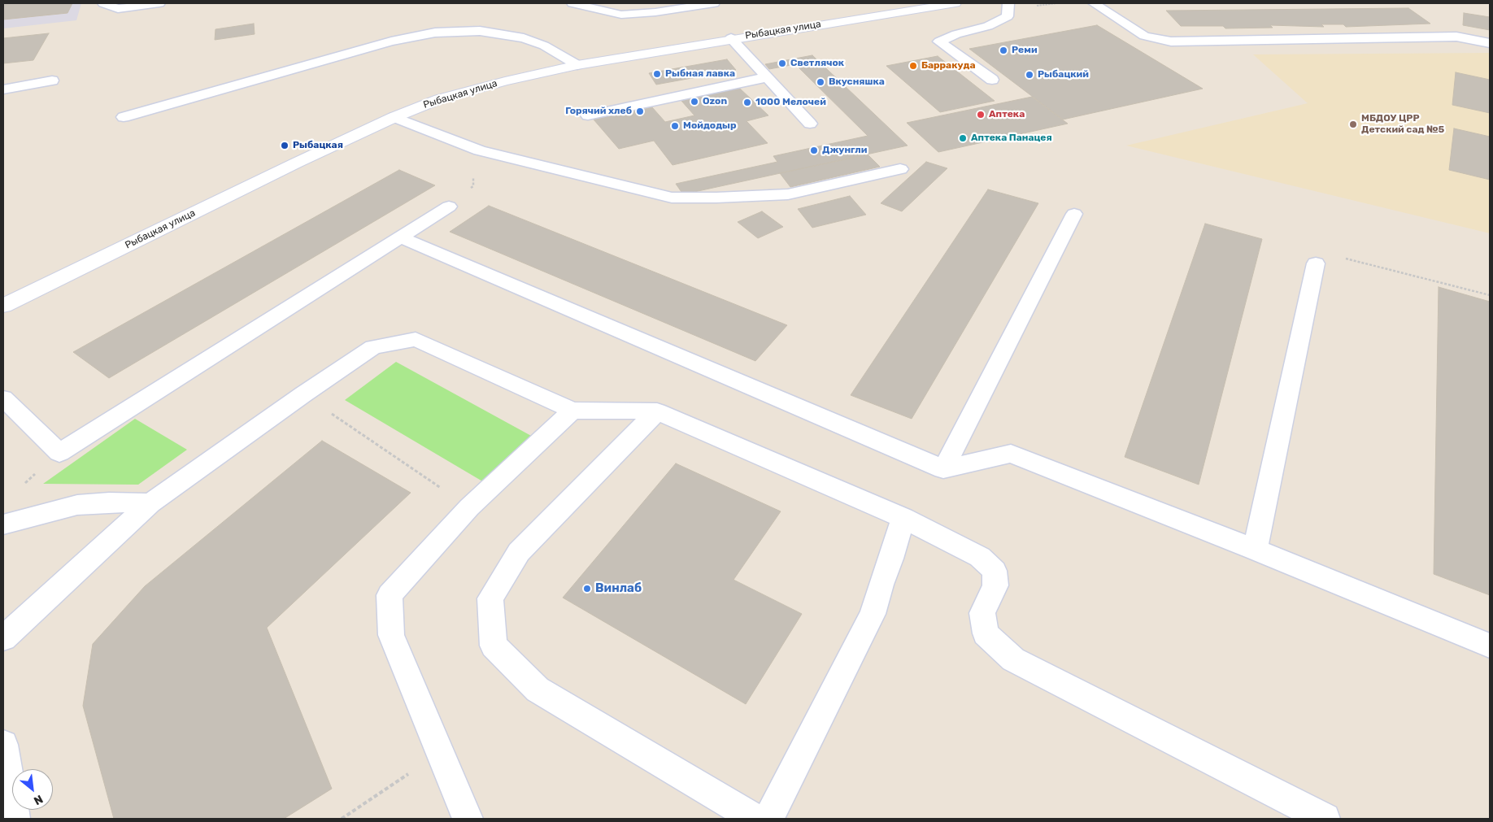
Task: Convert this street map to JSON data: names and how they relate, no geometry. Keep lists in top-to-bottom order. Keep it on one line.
{"streets":{"main road":["Рыбацкая улица"]},"places":["Реми","Светлячок","Барракуда","Рыбная лавка","Рыбацкий","Вкусняшка","Ozon","1000 Мелочей","Горячий хлеб","Аптека","МБДОУ ЦРР Детский сад №5","Мойдодыр","Аптека Панацея","Рыбацкая","Джунгли","Винлаб"],"north":"bottom right"}
